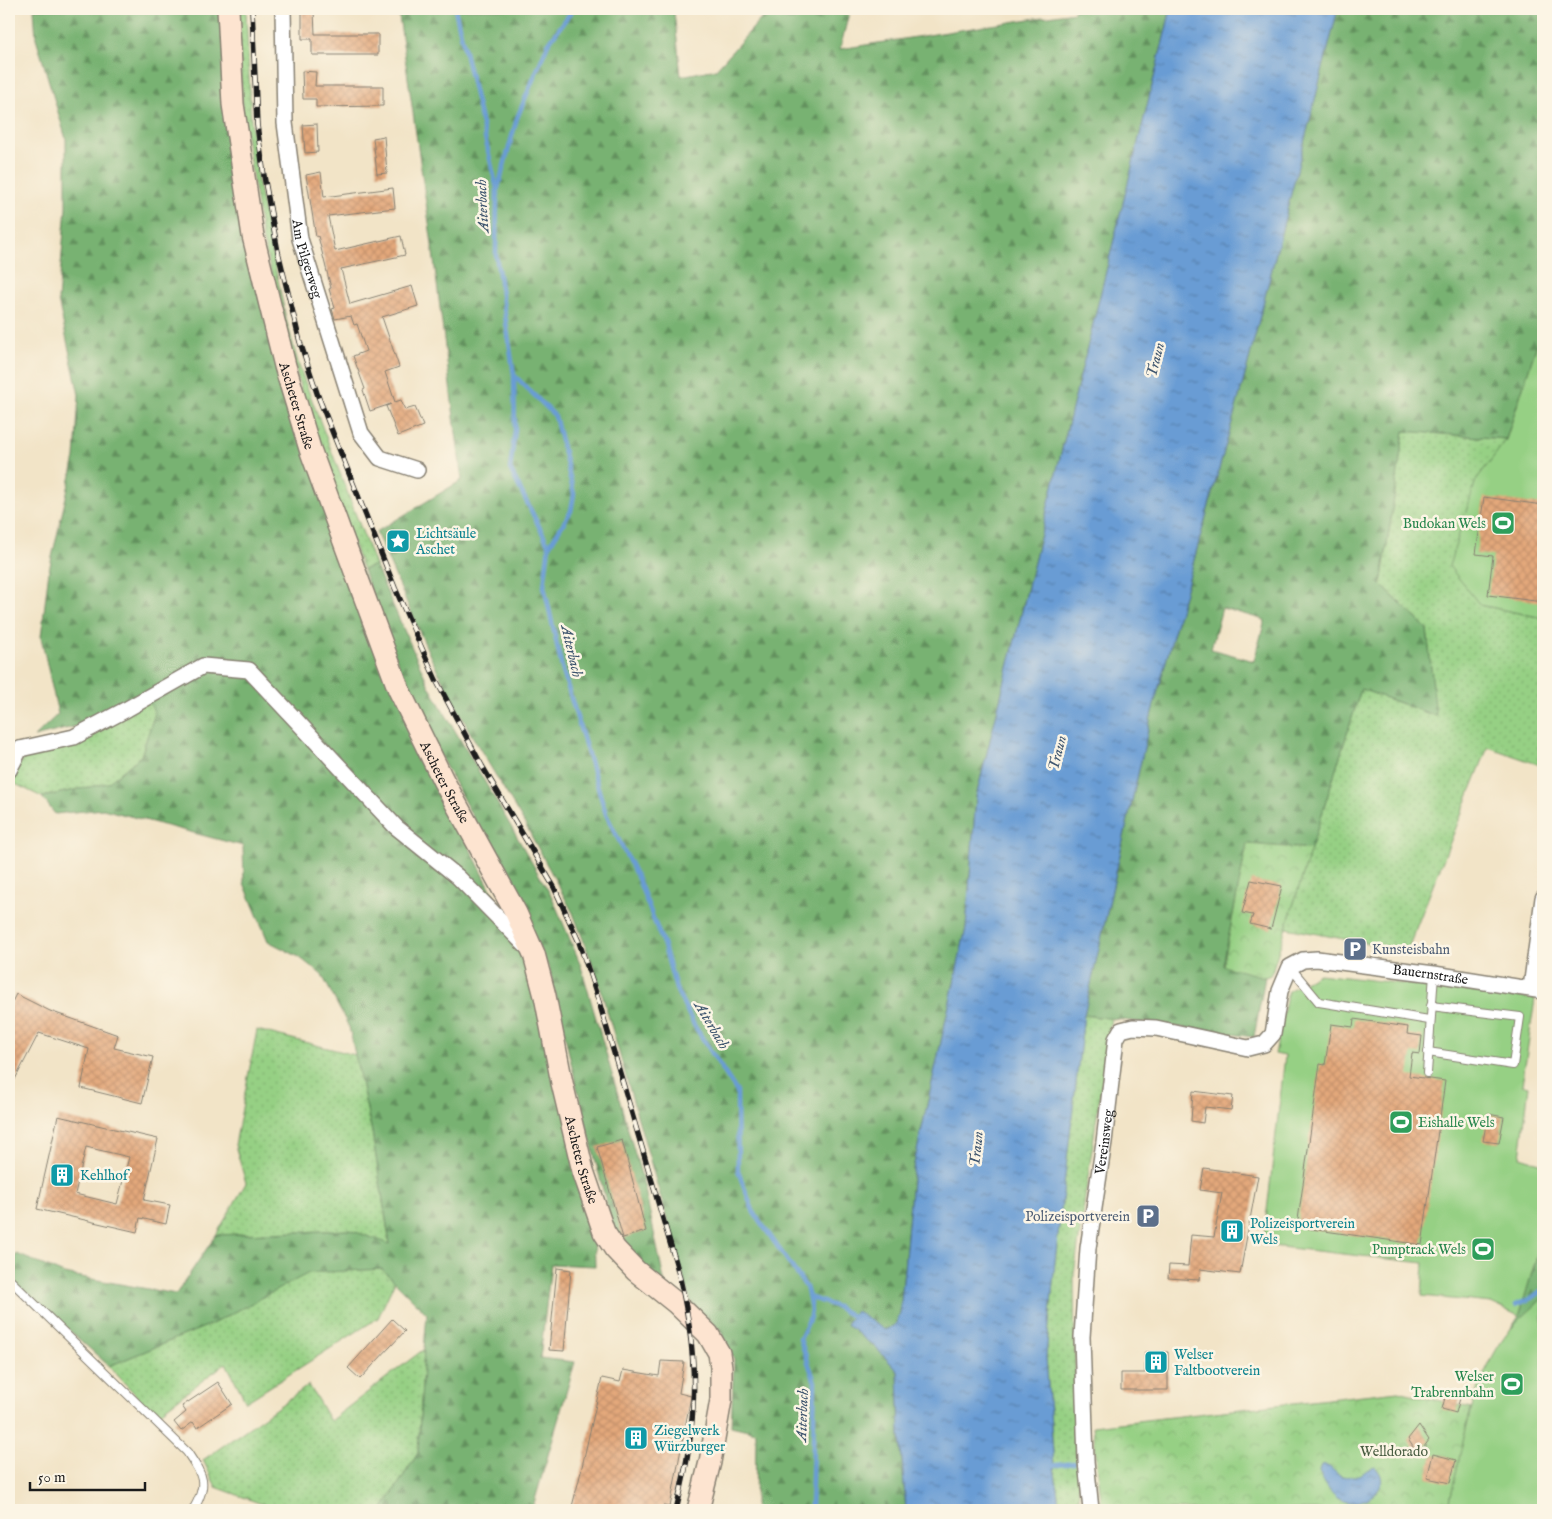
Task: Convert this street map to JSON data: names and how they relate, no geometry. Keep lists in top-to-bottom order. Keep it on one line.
{"streets":{"main road":["Ascheter Straße"],"street":["Am Pilgerweg","Bauernstraße","Vereinsweg"]},"crossings":[["Bauernstraße","Vereinsweg"]],"water":["Aiterbach","Traun"],"parks":["Welldorado"],"places":{"sports":["Budokan Wels","Eishalle Wels","Pumptrack Wels","Welser Trabrennbahn"],"place":["Lichtsäule Aschet"],"parking":["Kunsteisbahn","Polizeisportverein"],"building":["Kehlhof","Polizeisportverein Wels","Welser Faltbootverein","Ziegelwerk Würzburger"]},"scale_bar":"50 m"}
